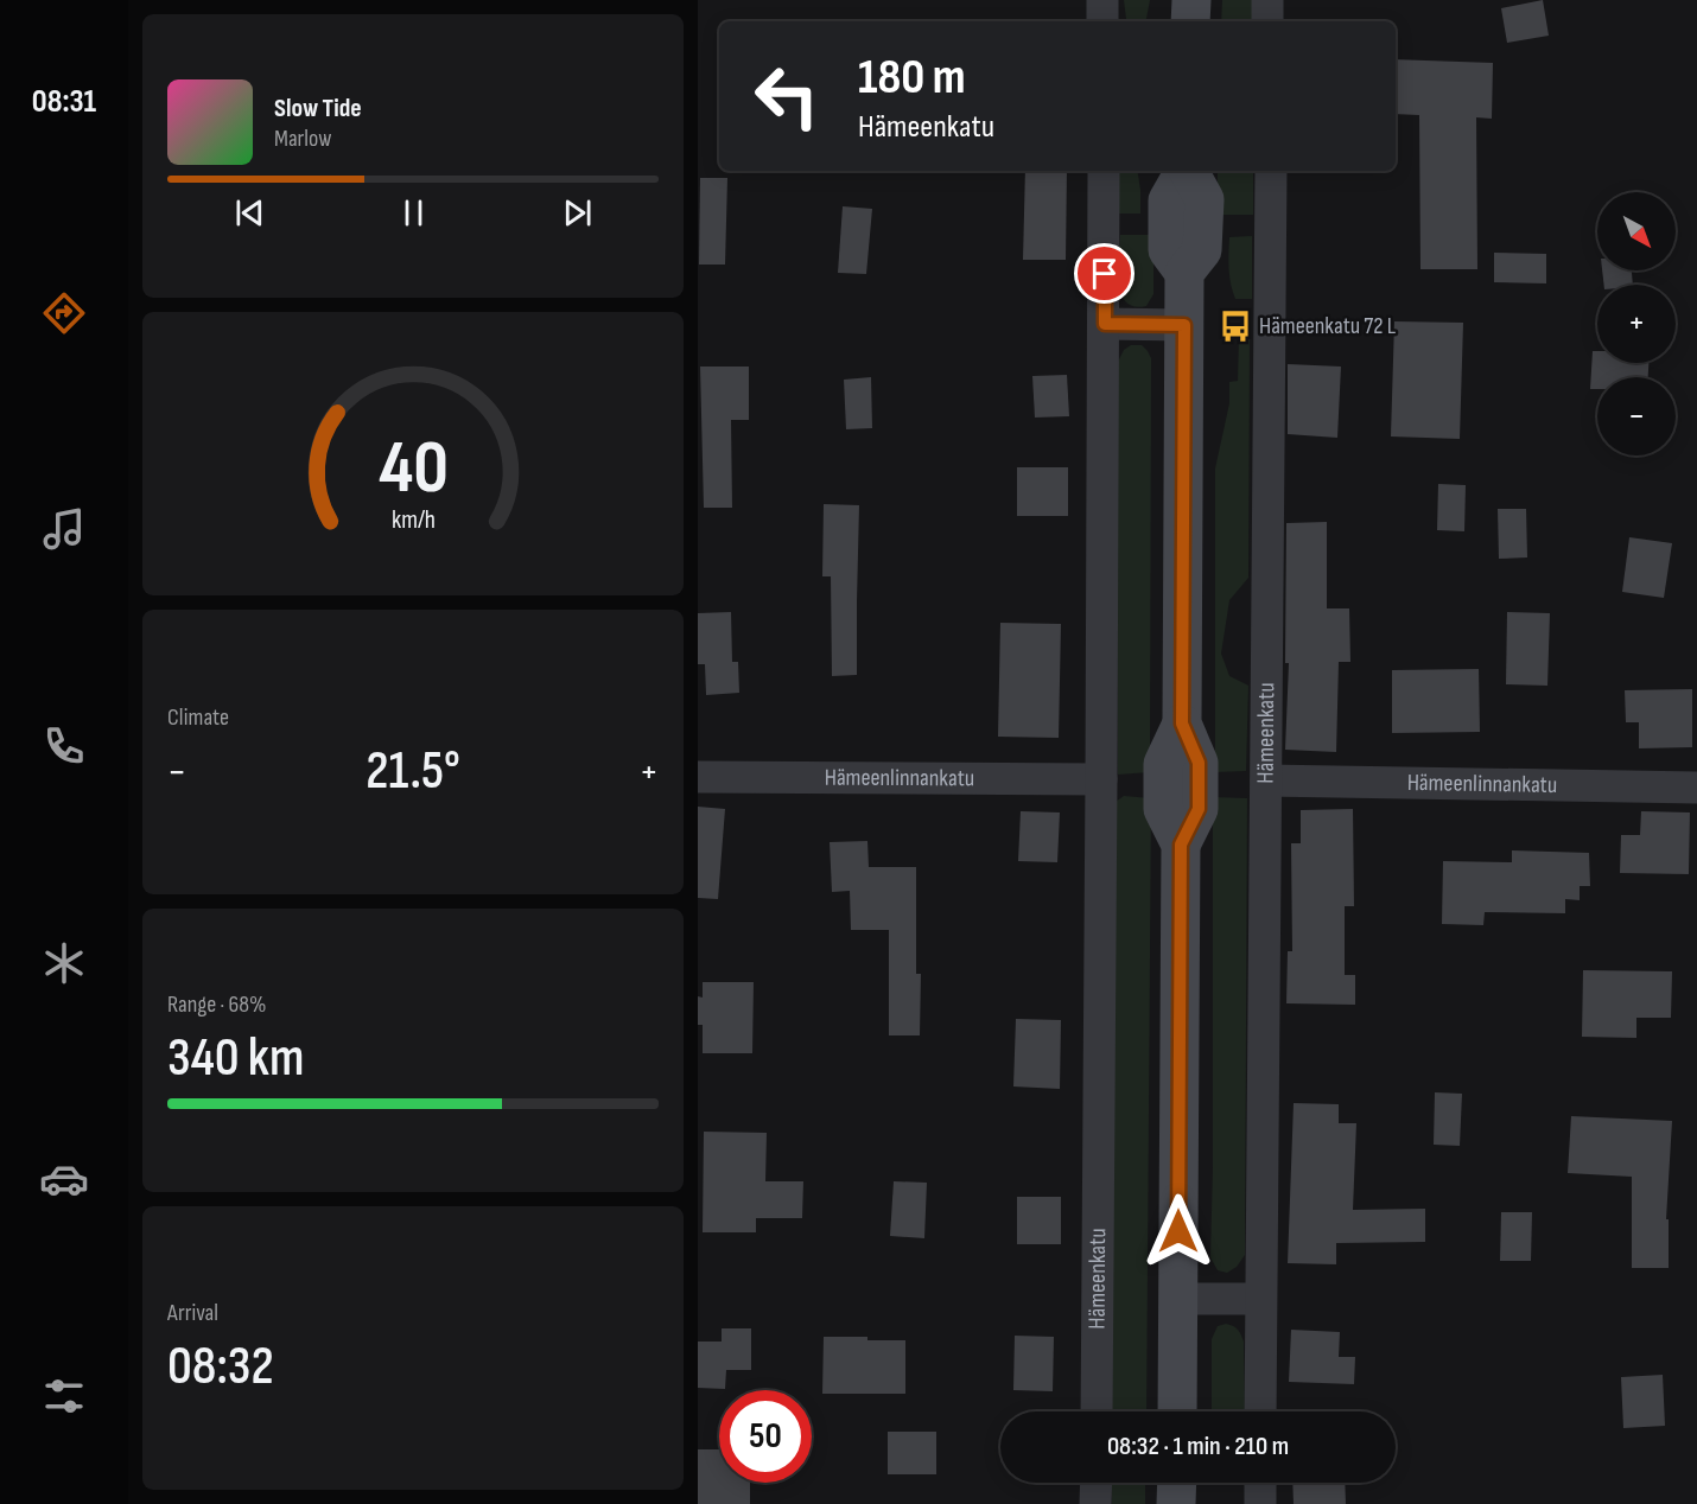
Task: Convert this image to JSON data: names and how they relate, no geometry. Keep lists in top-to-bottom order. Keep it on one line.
{"streets":{"street":["Hämeenkatu","Hämeenlinnankatu"]},"crossings":[["Hämeenkatu","Hämeenlinnankatu"]],"places":{"bus stop":["Hämeenkatu 72 L"]},"north":"bottom right","page":{"tabs":"08:31","turn":["180 m","Hämeenkatu"],"song":["Slow Tide","Marlow"],"map_buttons":["+","−"],"tile":["Climate",["Range · 68%","340 km"],["Arrival","08:32"]],"heat":["−","21.5°","+"],"limit":"50","trip":"08:32 · 1 min · 210 m","gauge":["40","km/h"]}}
